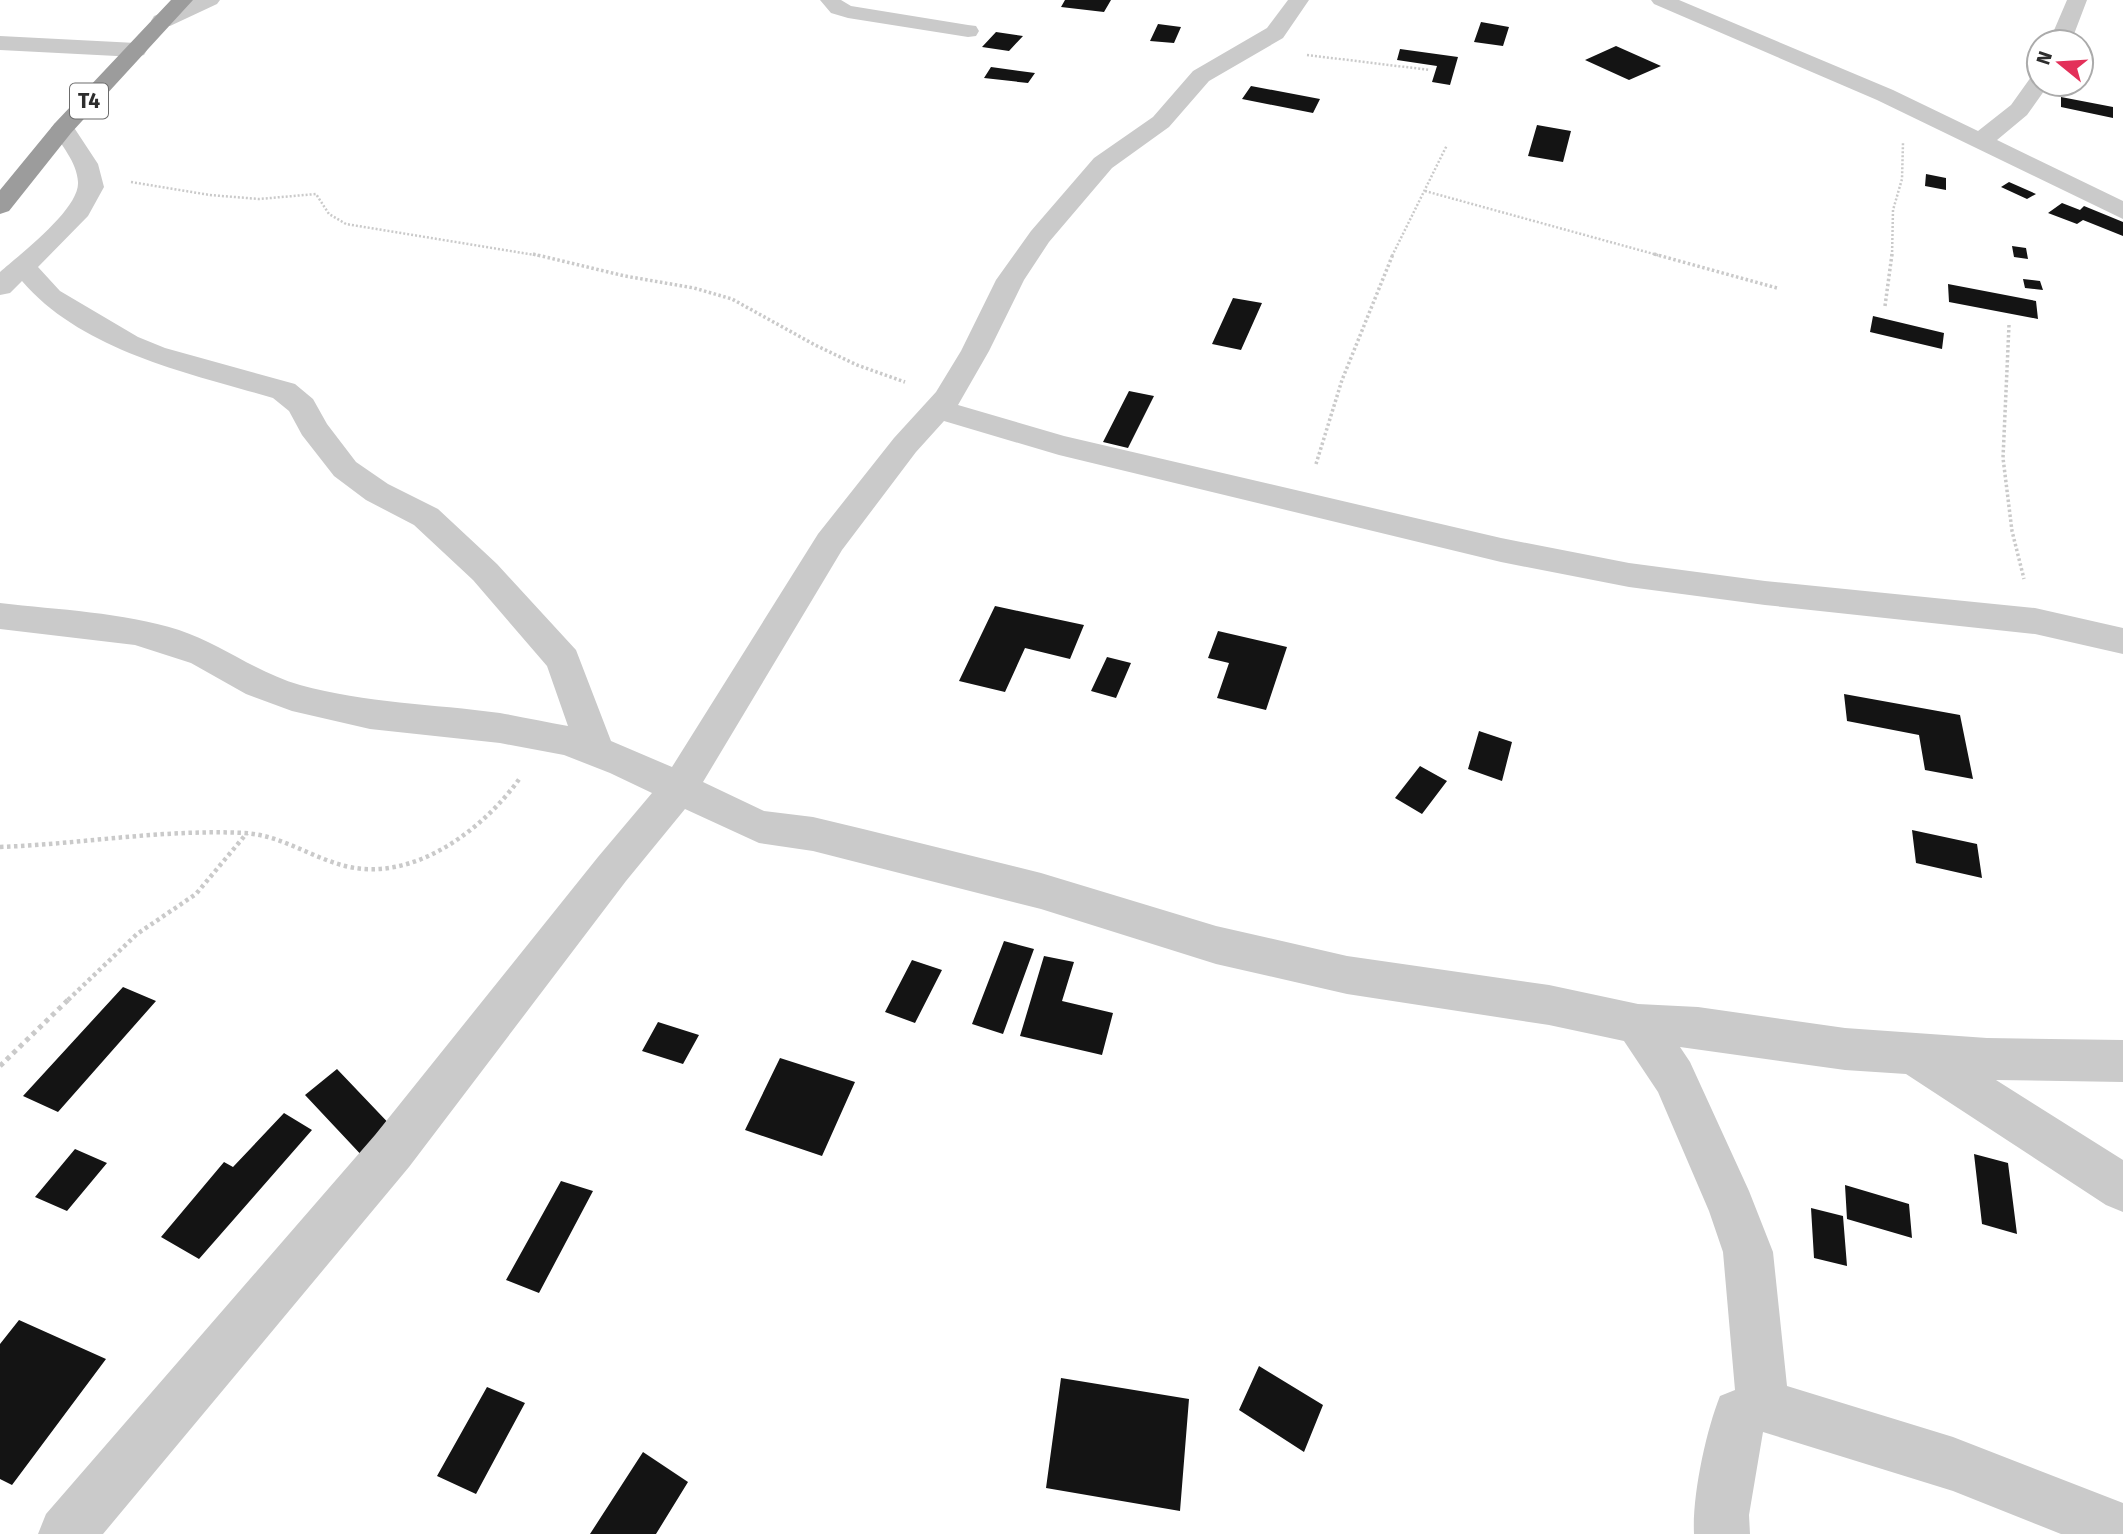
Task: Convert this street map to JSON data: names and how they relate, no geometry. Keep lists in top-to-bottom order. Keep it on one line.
{"streets":{"highway":["T4"]},"north":"left"}
